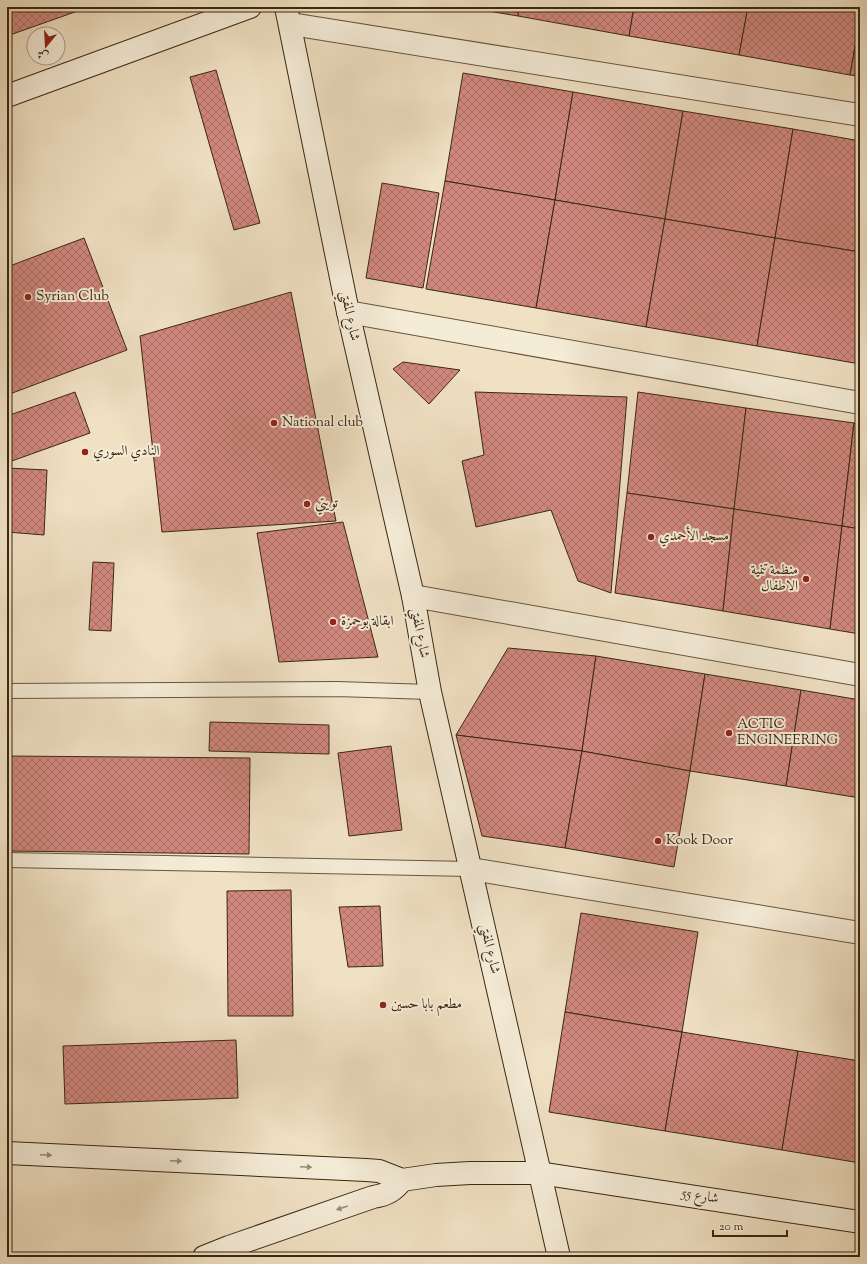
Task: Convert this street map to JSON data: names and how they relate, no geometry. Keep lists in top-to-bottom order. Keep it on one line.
{"streets":{"street":["شارع المفتي","شارع 55"]},"crossings":[["شارع المفتي","شارع 55"]],"places":["Syrian Club","National club","النادي السوري","تويتي","مسجد الأحمدي","منظمة تنمية الاطفال","ابقالة بوحمزة","ACTIC ENGINEERING","Kook Door","مطعم بابا حسين"],"scale_bar":"20 m","north":"bottom"}
